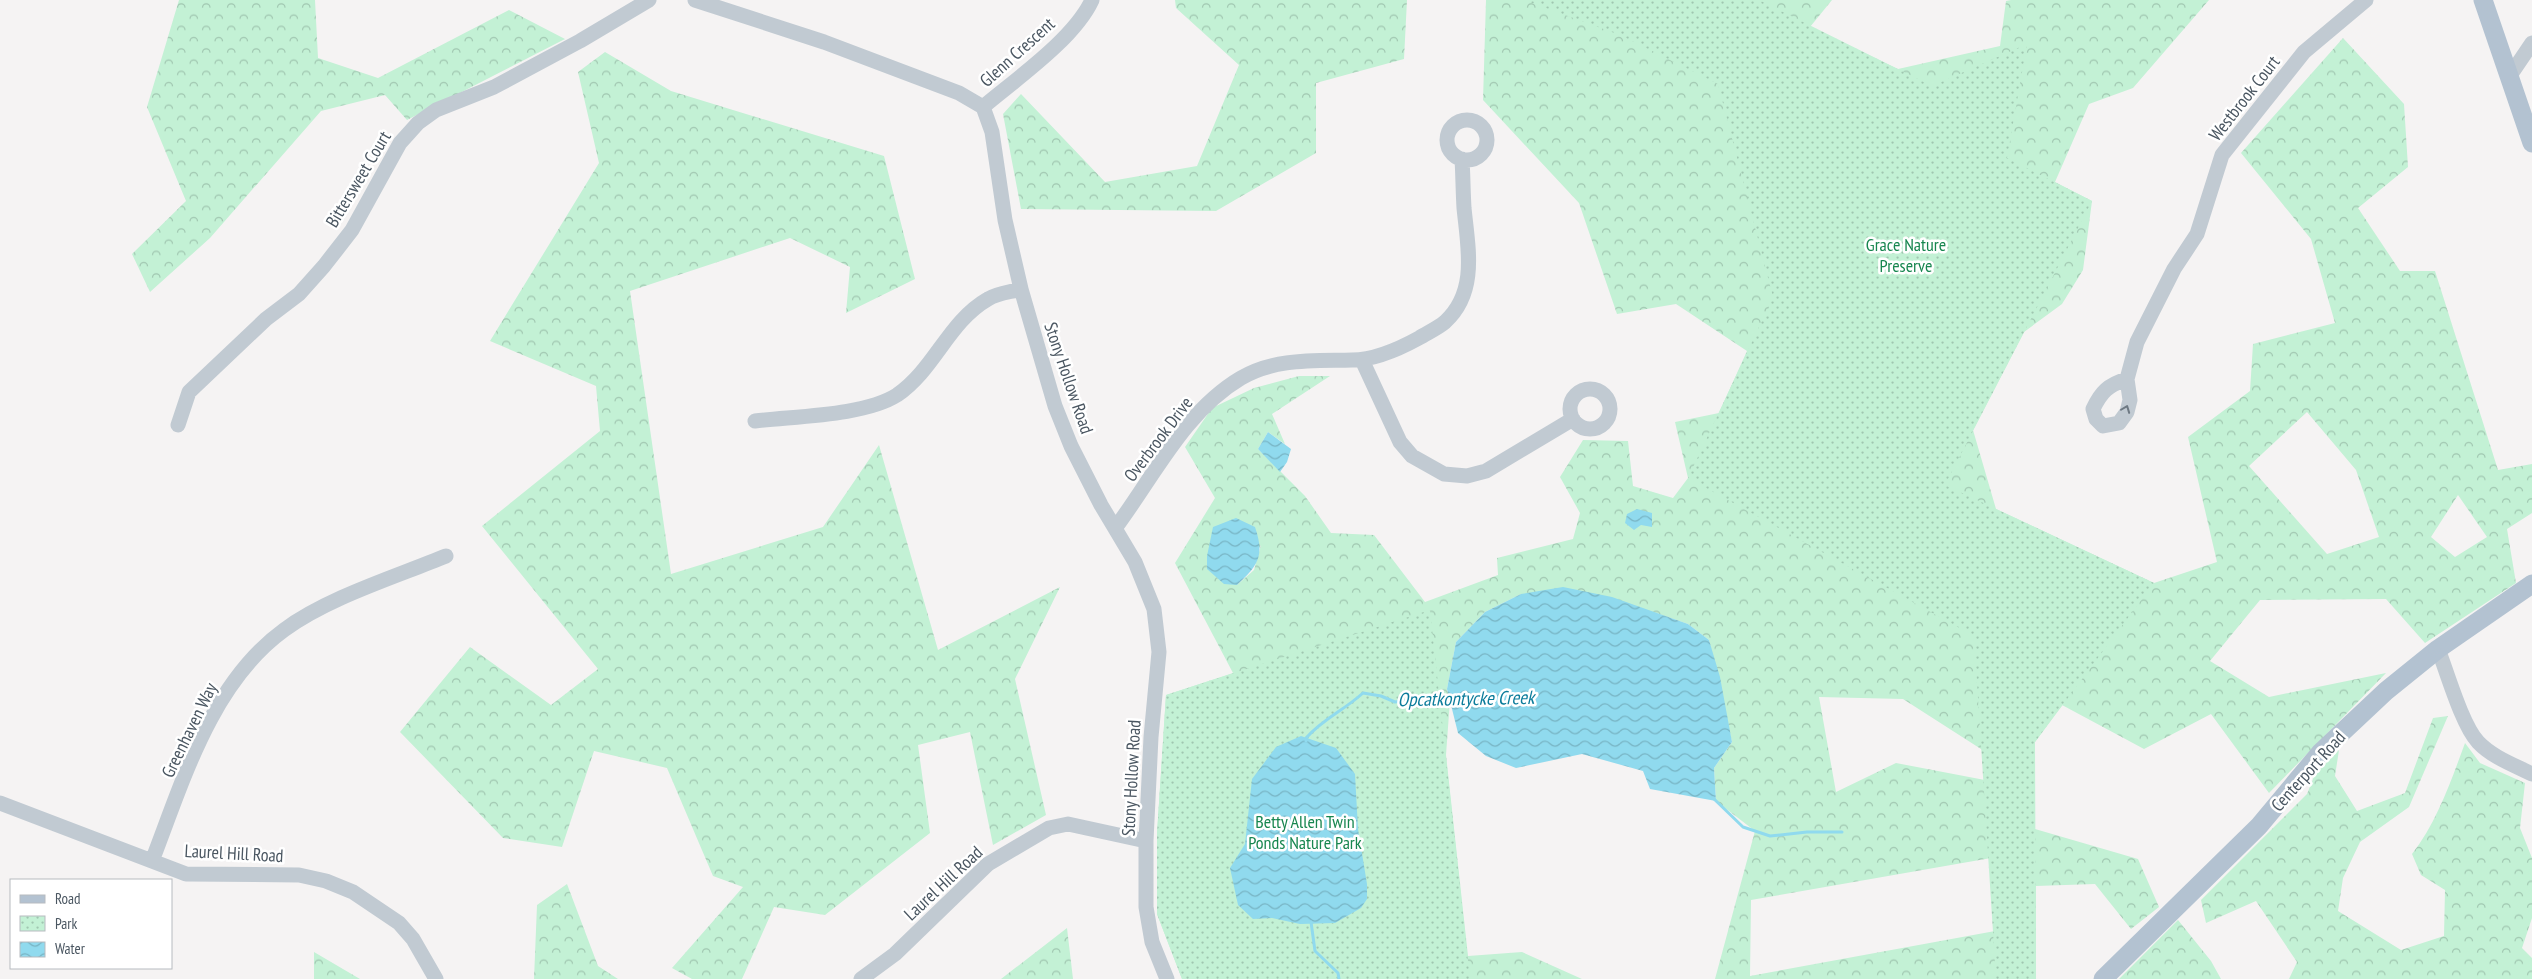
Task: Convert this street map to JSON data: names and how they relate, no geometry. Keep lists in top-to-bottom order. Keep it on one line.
{"streets":{"main road":["Centerport Road"],"street":["Glenn Crescent","Westbrook Court","Bittersweet Court","Stony Hollow Road","Overbrook Drive","Greenhaven Way","Laurel Hill Road"]},"crossings":[["Glenn Crescent","Stony Hollow Road"],["Stony Hollow Road","Overbrook Drive"],["Stony Hollow Road","Laurel Hill Road"],["Greenhaven Way","Laurel Hill Road"]],"water":["Opcatkontycke Creek"],"parks":["Grace Nature Preserve","Betty Allen Twin Ponds Nature Park"],"legend":["Road","Park","Water"]}
